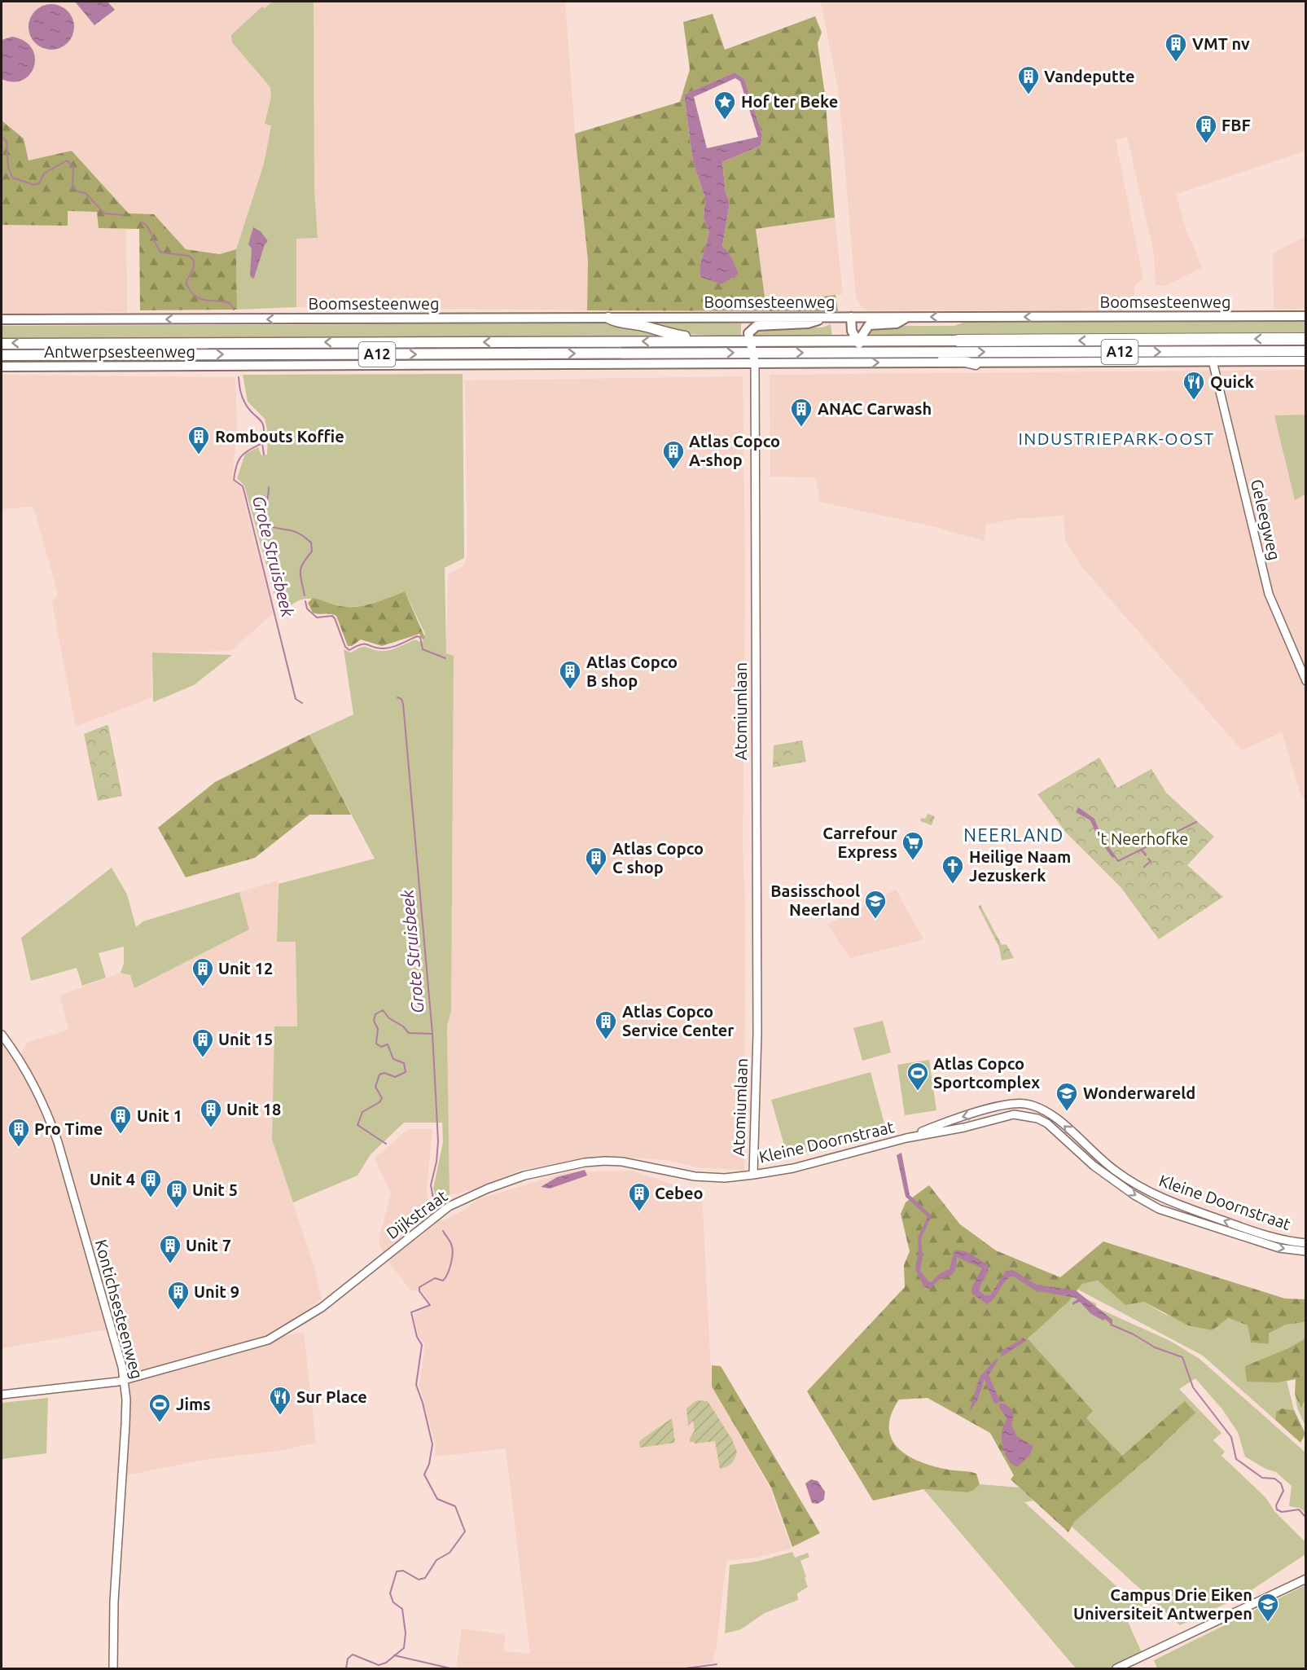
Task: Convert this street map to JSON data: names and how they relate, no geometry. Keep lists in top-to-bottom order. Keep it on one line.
{"streets":{"highway":["A12"],"main road":["Boomsesteenweg","Antwerpsesteenweg","Atomiumlaan"],"street":["Geleegweg","Kleine Doornstraat","Dijkstraat","Kontichsesteenweg"]},"crossings":[["Boomsesteenweg","Antwerpsesteenweg"],["Antwerpsesteenweg","Atomiumlaan"],["A12","Atomiumlaan"],["Atomiumlaan","Kleine Doornstraat"],["Atomiumlaan","Dijkstraat"],["Kleine Doornstraat","Dijkstraat"],["Dijkstraat","Kontichsesteenweg"]],"districts":["INDUSTRIEPARK-OOST","NEERLAND"],"water":["Grote Struisbeek"],"parks":["'t Neerhofke"],"places":{"building":["VMT nv","Vandeputte","FBF","ANAC Carwash","Rombouts Koffie","Atlas Copco A-shop","Atlas Copco B shop","Atlas Copco C shop","Unit 12","Atlas Copco Service Center","Unit 15","Unit 18","Unit 1","Pro Time","Unit 4","Unit 5","Cebeo","Unit 7","Unit 9"],"place":["Hof ter Beke"],"restaurant":["Quick","Sur Place"],"supermarket":["Carrefour Express"],"church":["Heilige Naam Jezuskerk"],"school or university":["Basisschool Neerland","Wonderwareld","Campus Drie Eiken Universiteit Antwerpen"],"sports":["Atlas Copco Sportcomplex","Jims"]}}
